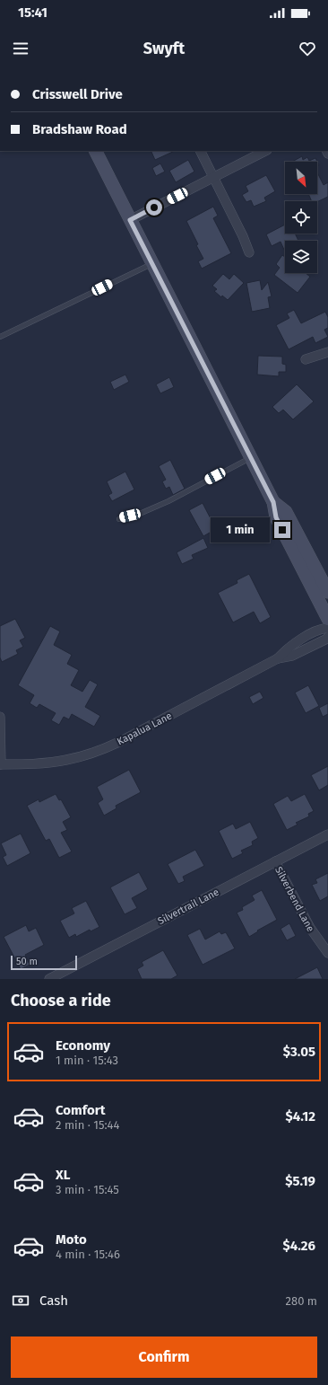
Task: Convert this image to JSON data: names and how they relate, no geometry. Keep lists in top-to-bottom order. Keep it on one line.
{"streets":{"street":["Kapalua Lane","Silverbend Lane","Silvertrail Lane"]},"crossings":[["Silverbend Lane","Silvertrail Lane"]],"scale_bar":"50 m","north":"bottom right","page":{"status":"15:41","header":"Swyft","banner":["Crisswell Drive","Bradshaw Road"],"bubble":"1 min","scale":"50 m","heading":"Choose a ride","list":[{"name":"Economy","note":"1 min · 15:43","value":"$3.05"},{"name":"Comfort","note":"2 min · 15:44","value":"$4.12"},{"name":"XL","note":"3 min · 15:45","value":"$5.19"},{"name":"Moto","note":"4 min · 15:46","value":"$4.26"}],"pay":["Cash","280 m"],"buttons":"Confirm"}}
